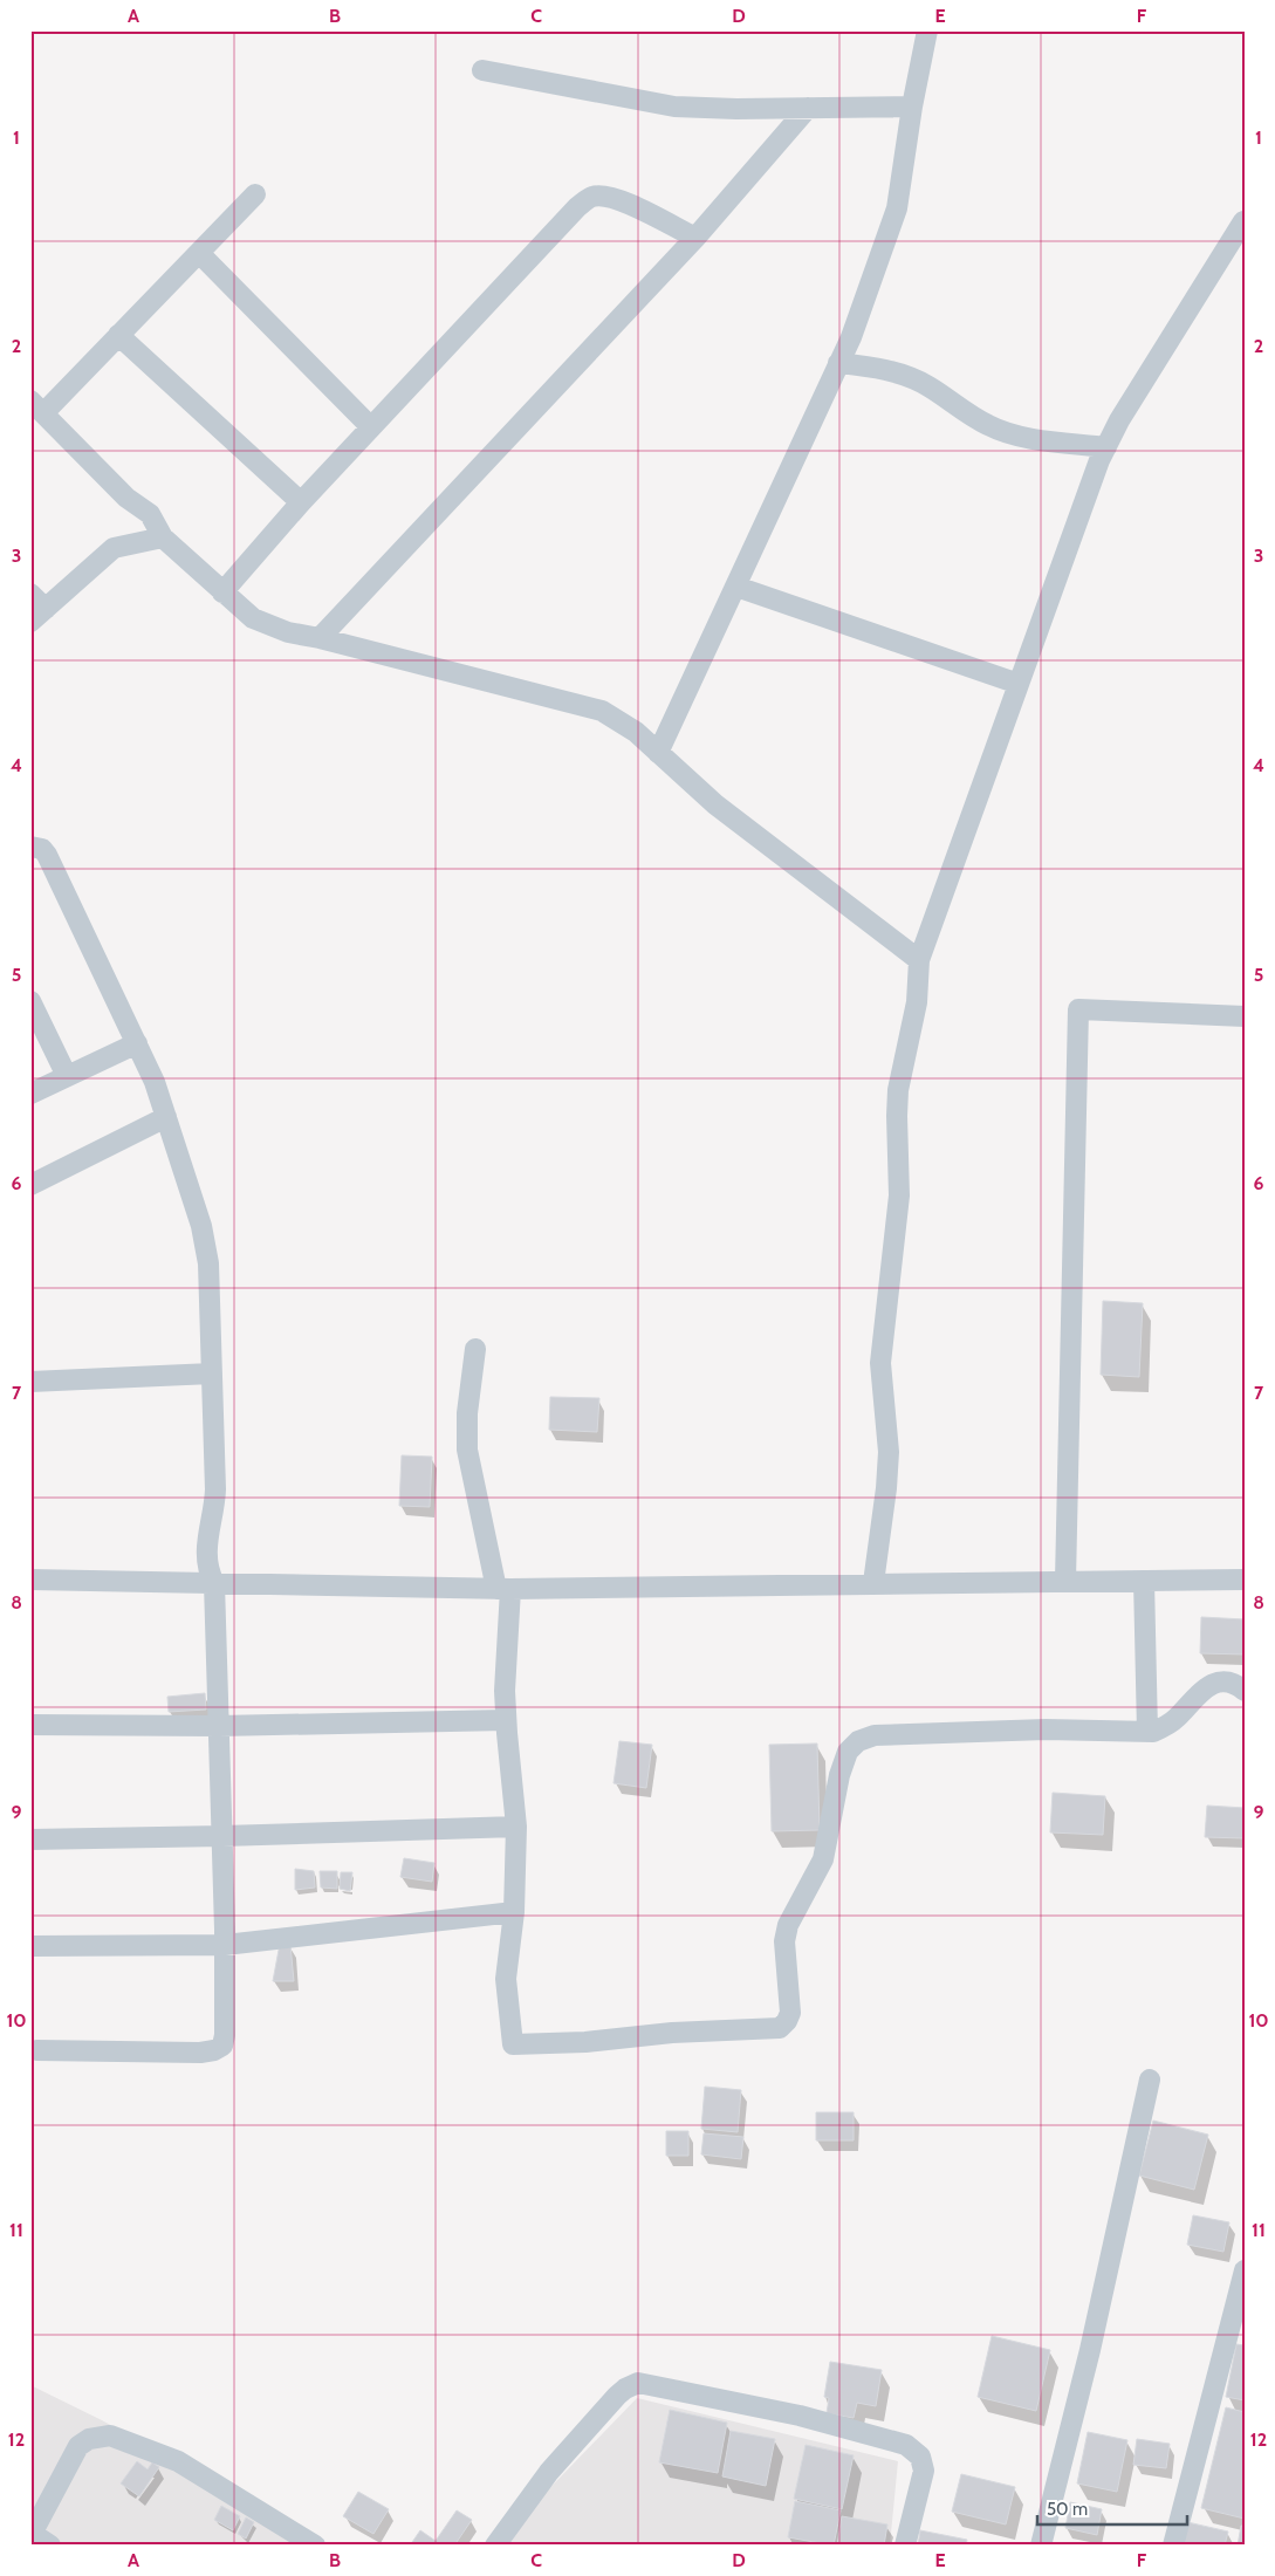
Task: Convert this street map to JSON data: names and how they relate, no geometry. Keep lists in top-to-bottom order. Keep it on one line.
{"scale_bar":"50 m","grid":{"columns":["A","B","C","D","E","F"],"rows":["1","2","3","4","5","6","7","8","9","10","11","12"]}}
